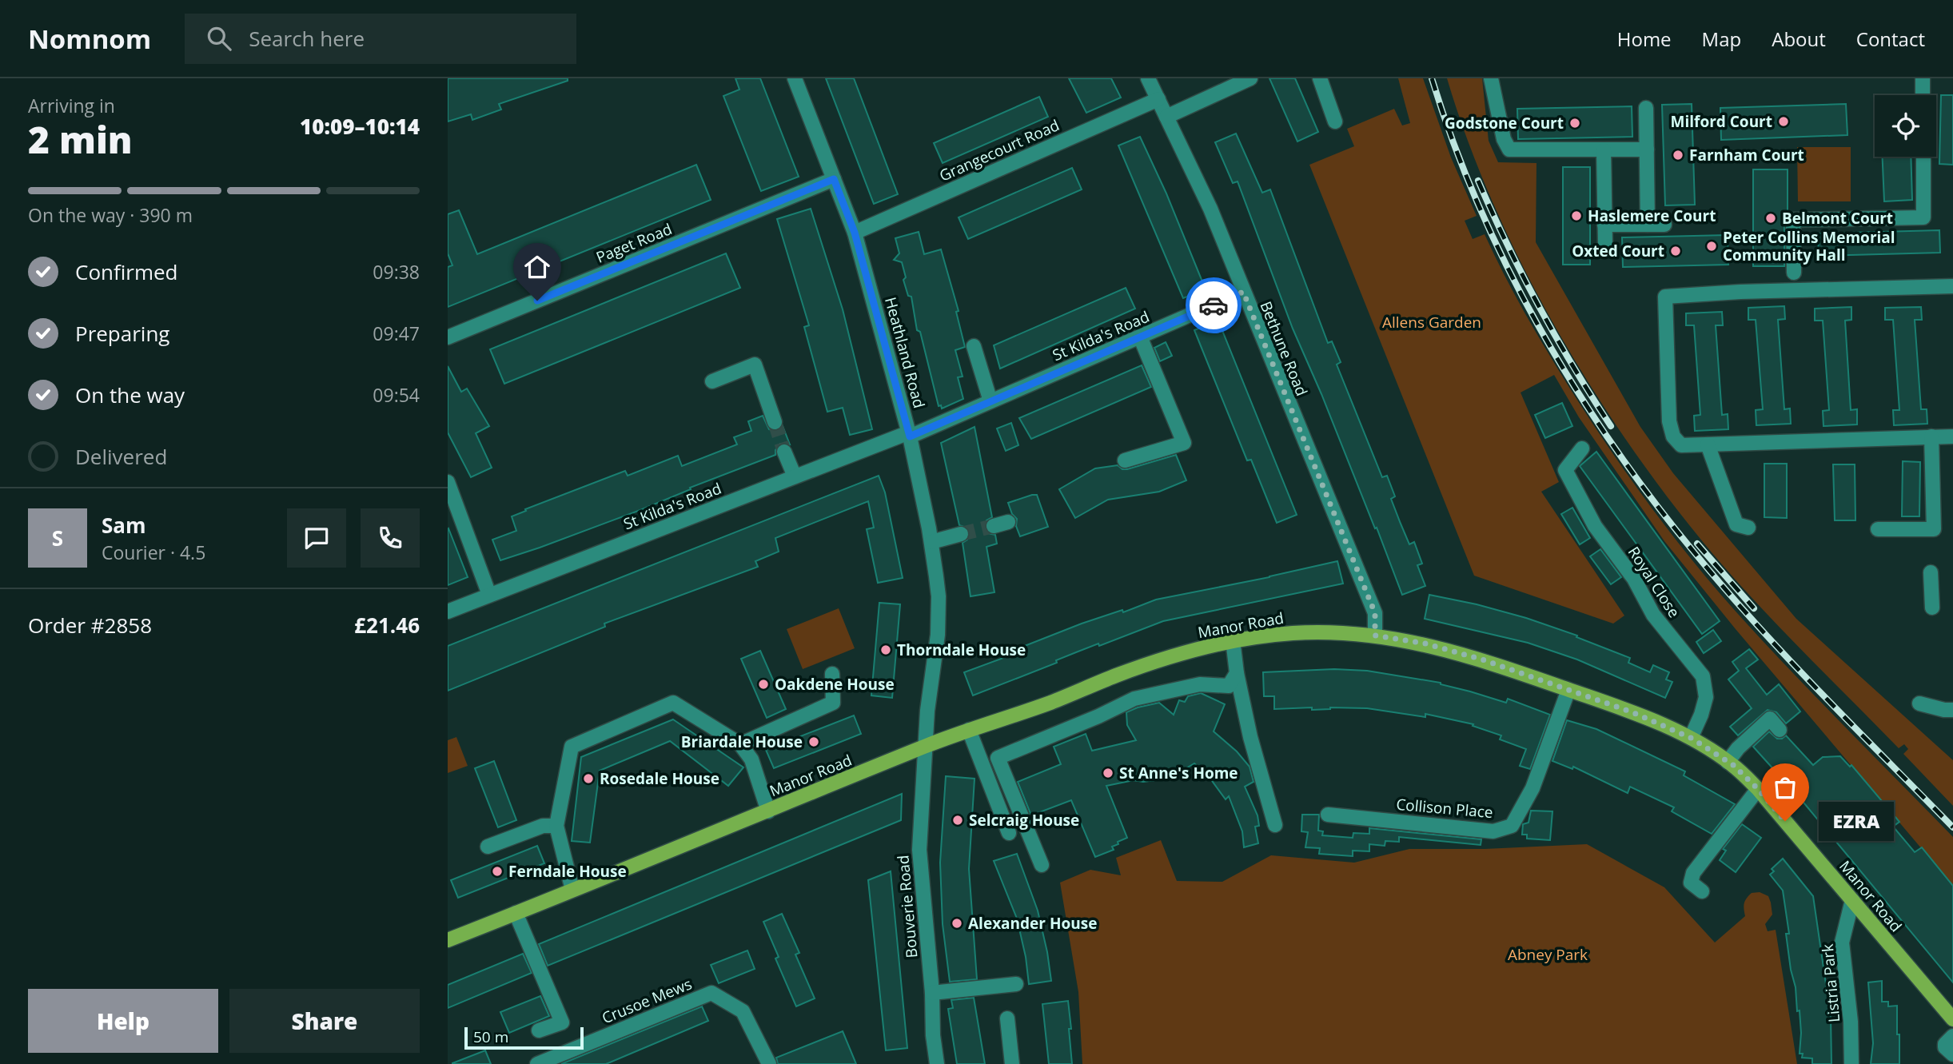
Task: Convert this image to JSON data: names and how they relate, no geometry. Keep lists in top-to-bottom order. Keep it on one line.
{"streets":{"main road":["Manor Road"],"street":["Grangecourt Road","Paget Road","St Kilda's Road","Bethune Road","Heathland Road","Royal Close","Collison Place","Bouverie Road","Listria Park","Crusoe Mews"]},"crossings":[["Grangecourt Road","Bethune Road"],["Grangecourt Road","Heathland Road"],["Paget Road","Heathland Road"],["St Kilda's Road","Bethune Road"],["St Kilda's Road","Heathland Road"],["Bethune Road","Manor Road"],["Heathland Road","Manor Road"],["Heathland Road","Bouverie Road"],["Royal Close","Manor Road"],["Manor Road","Collison Place"],["Manor Road","Bouverie Road"],["Manor Road","Listria Park"]],"parks":["Allens Garden","Abney Park"],"places":["Milford Court","Godstone Court","Farnham Court","Haslemere Court","Belmont Court","Peter Collins Memorial Community Hall","Oxted Court","Thorndale House","Oakdene House","Briardale House","St Anne's Home","Rosedale House","Selcraig House","EZRA","Ferndale House","Alexander House"],"scale_bar":"50 m","page":{"header":"Nomnom","search":"Search here","nav":["Home","Map","About","Contact"],"heading":["2 min","Arriving in","10:09–10:14"],"panel":["Sam","Courier · 4.5","Order #2858","£21.46"],"bar":"On the way · 390 m","list":[["Confirmed","09:38"],["Preparing","09:47"],["On the way","09:54"],"Delivered"],"round":"S","bubble":"EZRA","buttons":["Help","Share"],"scale":"50 m"}}
